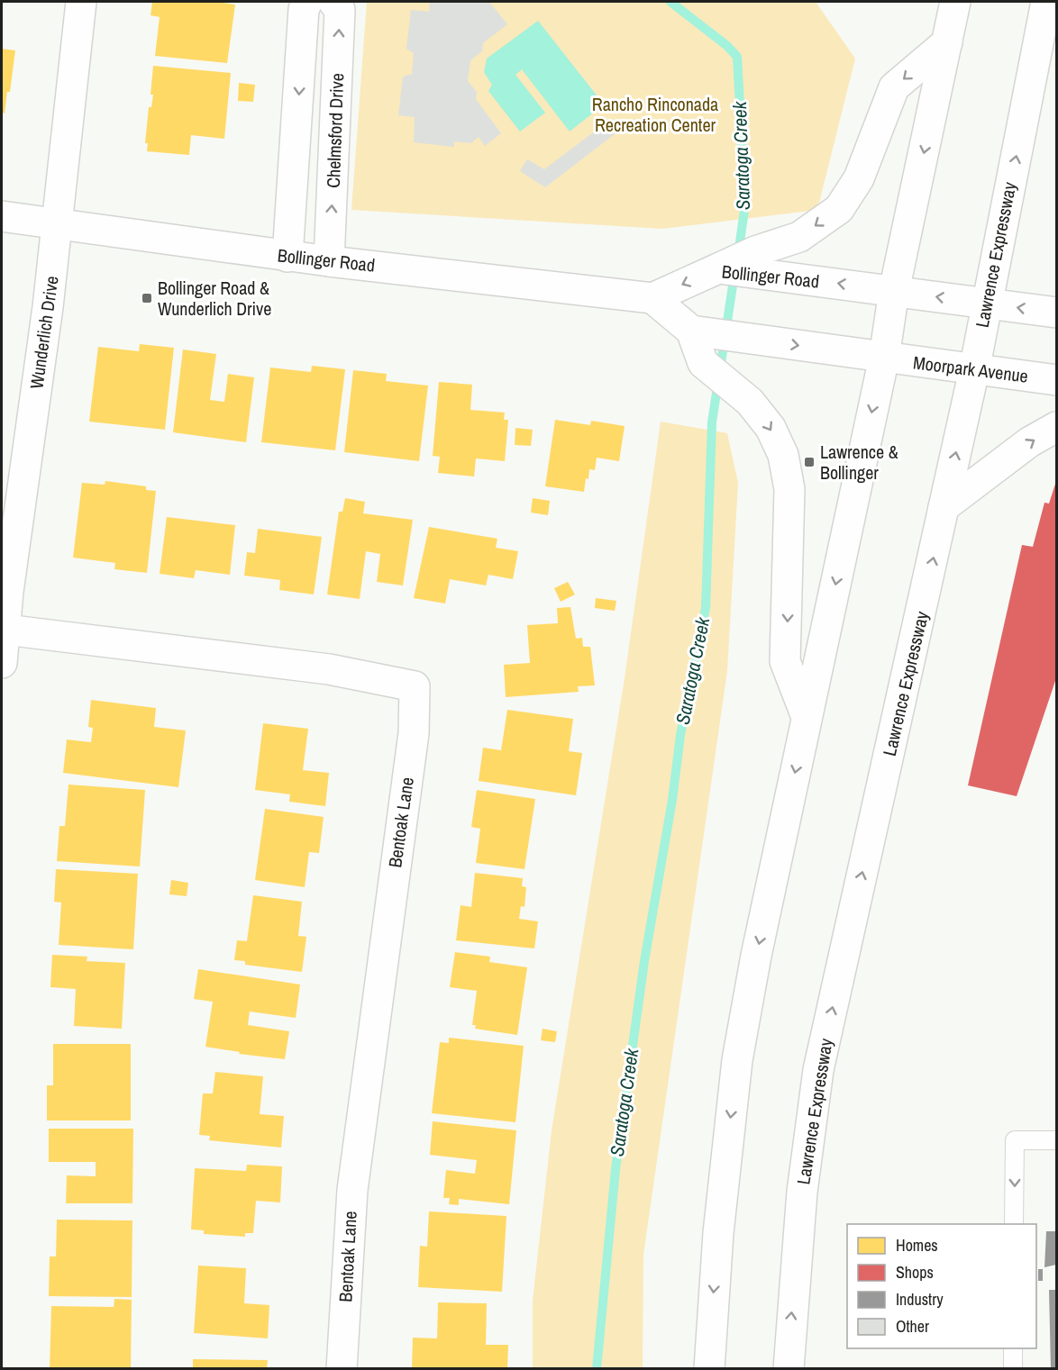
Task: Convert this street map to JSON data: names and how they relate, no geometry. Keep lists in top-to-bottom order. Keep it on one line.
{"streets":{"main road":["Chelmsford Drive","Lawrence Expressway","Bollinger Road","Wunderlich Drive","Moorpark Avenue","Bentoak Lane"]},"crossings":[["Chelmsford Drive","Bollinger Road"],["Lawrence Expressway","Moorpark Avenue"],["Bollinger Road","Wunderlich Drive"],["Wunderlich Drive","Bentoak Lane"]],"one_way":["Bollinger Road"],"water":["Saratoga Creek"],"parks":["Rancho Rinconada Recreation Center"],"places":{"transit":["Bollinger Road & Wunderlich Drive","Lawrence & Bollinger"]},"legend":["Homes","Shops","Industry","Other"]}
